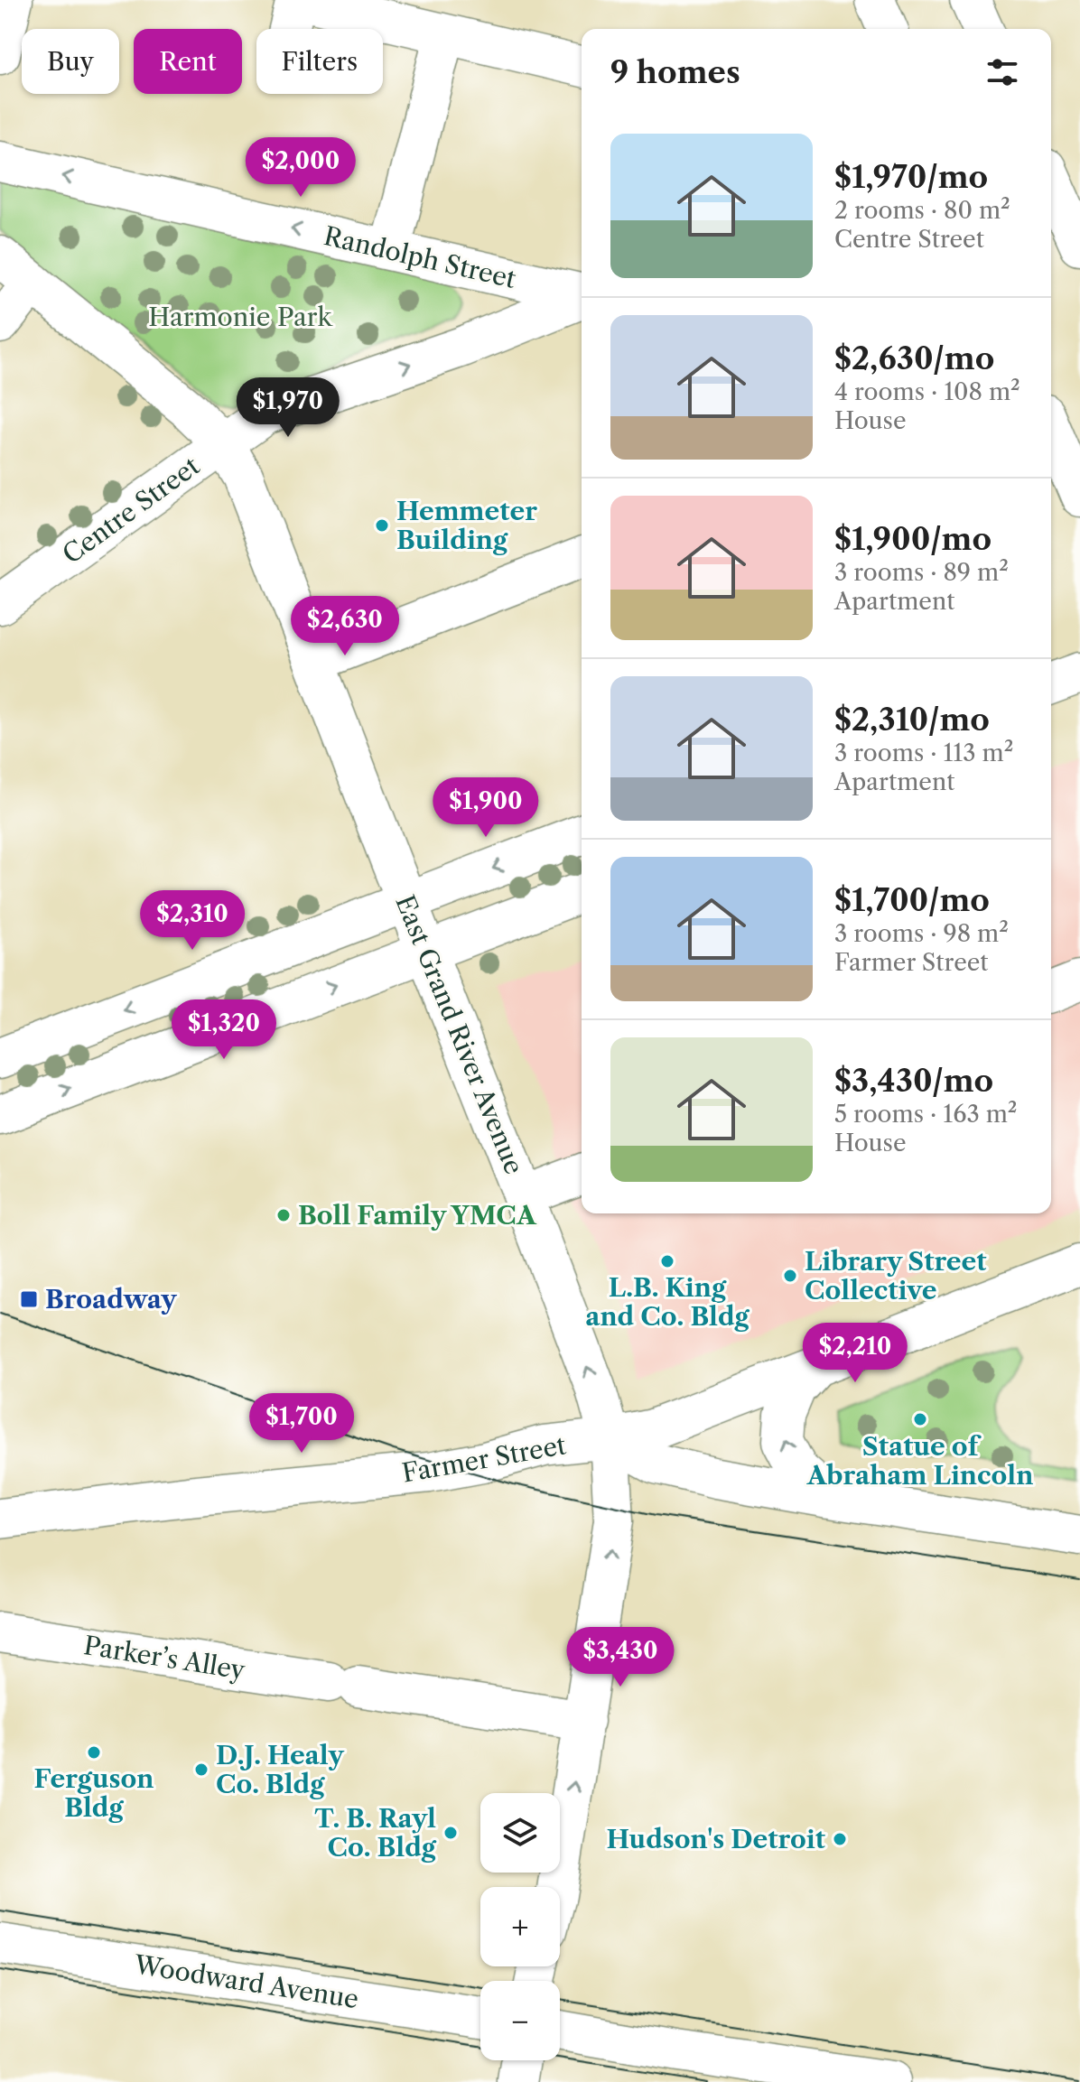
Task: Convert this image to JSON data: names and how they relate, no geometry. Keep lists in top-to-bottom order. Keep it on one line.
{"streets":{"street":["Randolph Street","Centre Street","East Grand River Avenue","Farmer Street","Parker’s Alley","Woodward Avenue"]},"crossings":[["Centre Street","East Grand River Avenue"],["East Grand River Avenue","Farmer Street"],["East Grand River Avenue","Parker’s Alley"]],"one_way":["East Grand River Avenue"],"parks":["Harmonie Park"],"places":{"other":["Hemmeter Building","Boll Family YMCA","L.B. King and Co. Bldg","Library Street Collective","Statue of Abraham Lincoln","Ferguson Bldg","D.J. Healy Co. Bldg","T. B. Rayl Co. Bldg","Hudson's Detroit"],"transit":["Broadway"]},"page":{"chip":["Buy","Rent","Filters"],"heading":"9 homes","list":[{"name":"$1,970/mo","note":"2 rooms · 80 m² · Centre Street"},{"name":"$2,630/mo","note":"4 rooms · 108 m² · House"},{"name":"$1,900/mo","note":"3 rooms · 89 m² · Apartment"},{"name":"$2,310/mo","note":"3 rooms · 113 m² · Apartment"},{"name":"$1,700/mo","note":"3 rooms · 98 m² · Farmer Street"},{"name":"$3,430/mo","note":"5 rooms · 163 m² · House"}],"price":["$2,000","$1,970","$2,630","$1,900","$2,310","$1,320","$2,210","$1,700","$3,430"],"map_buttons":["+","−"]}}
